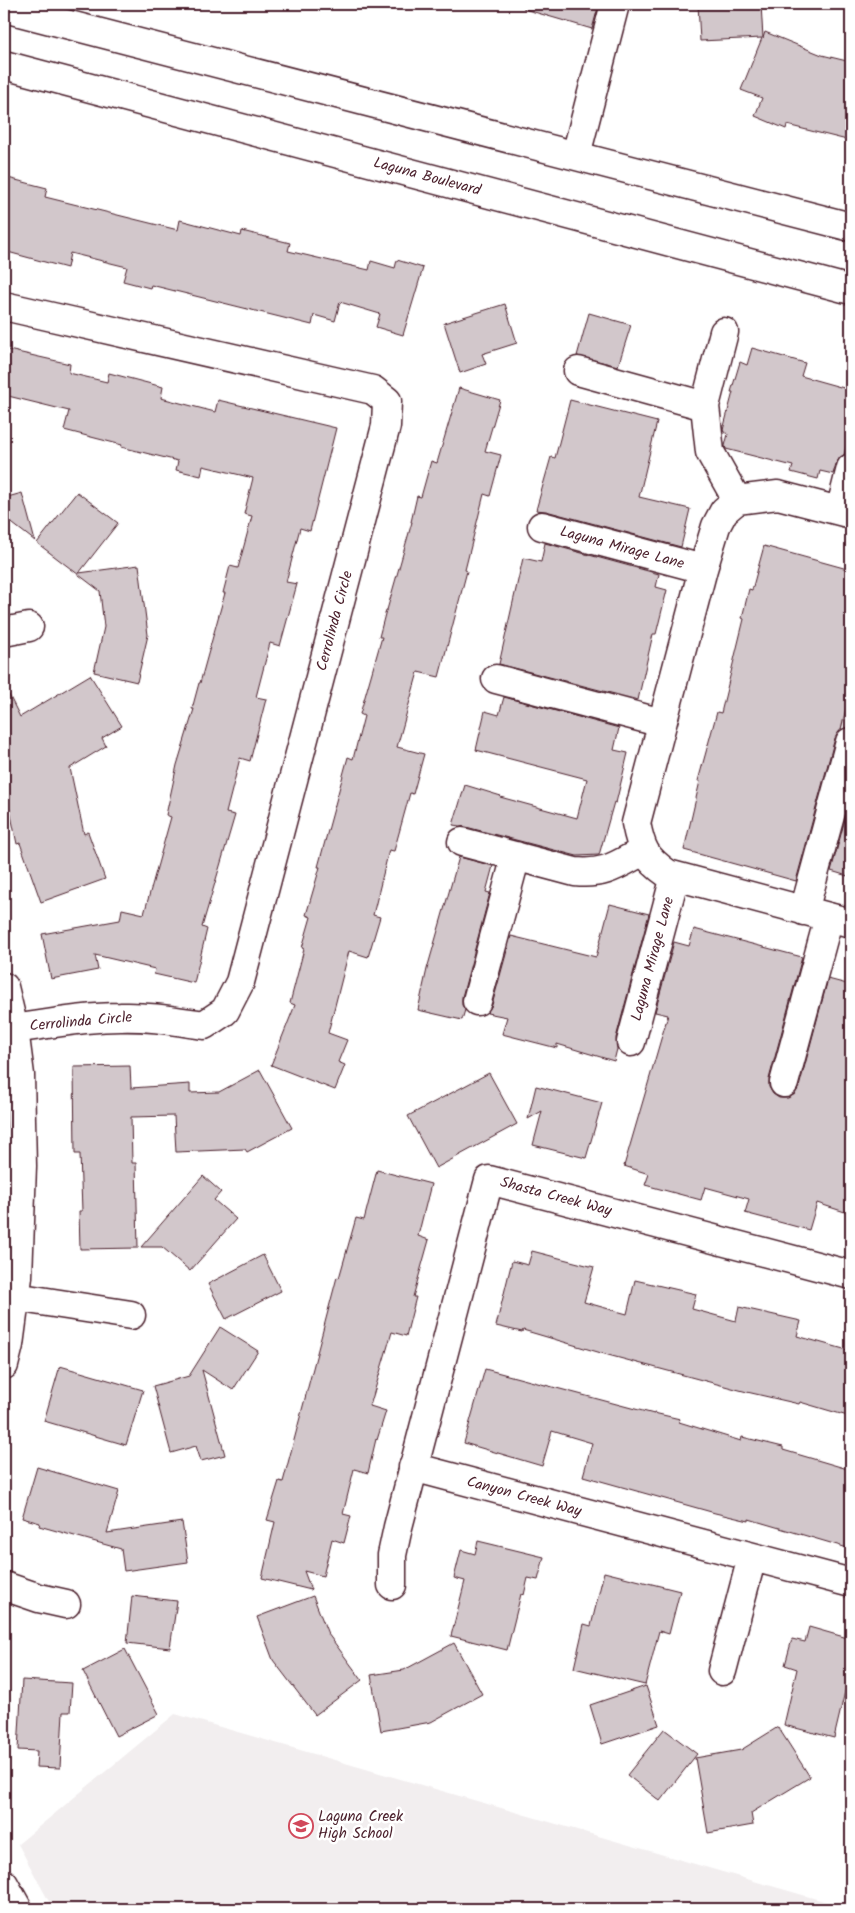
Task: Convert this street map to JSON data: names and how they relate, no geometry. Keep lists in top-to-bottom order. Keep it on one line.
{"streets":{"street":["Laguna Boulevard","Laguna Mirage Lane","Cerrolinda Circle","Shasta Creek Way","Canyon Creek Way"]},"crossings":[["Shasta Creek Way","Canyon Creek Way"]],"places":{"school or university":["Laguna Creek High School"]}}
